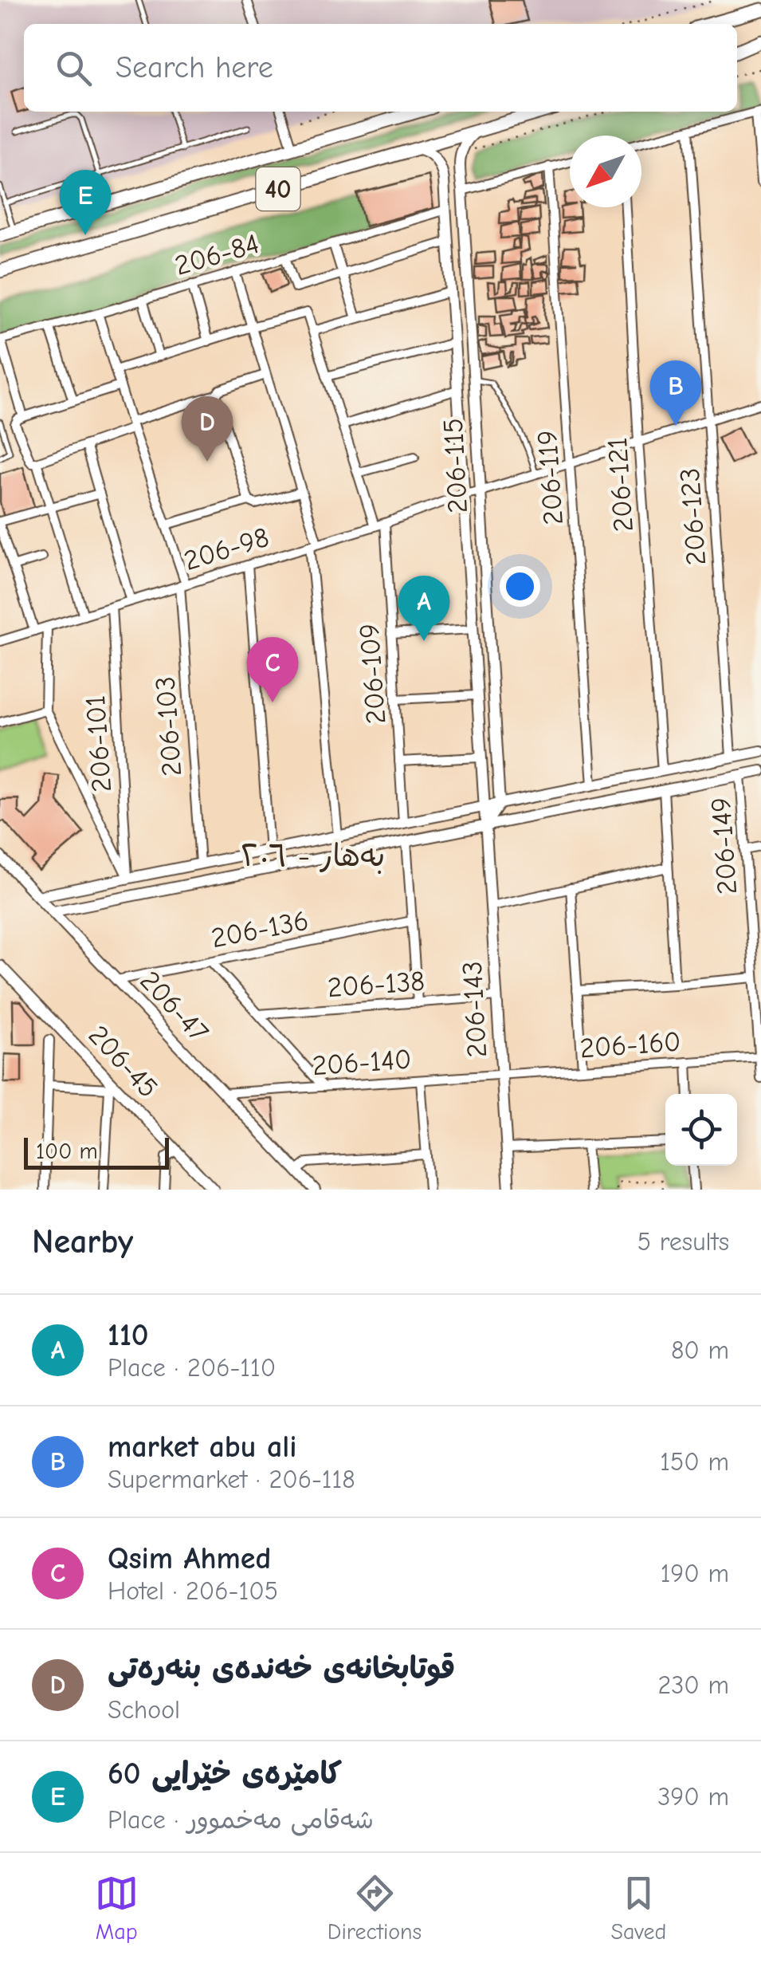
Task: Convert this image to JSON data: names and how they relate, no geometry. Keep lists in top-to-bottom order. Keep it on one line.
{"streets":{"highway":["40"],"street":["206-84","206-115","206-119","206-121","206-123","206-98","206-109","206-103","206-101","206-149","206-136","206-138","206-47","206-143","206-160","206-45","206-140"]},"crossings":[["206-84","206-115"],["206-84","206-103"],["206-115","206-98"],["206-115","206-143"],["206-119","206-98"],["206-121","206-98"],["206-123","206-98"],["206-98","206-109"],["206-98","206-103"],["206-98","206-101"],["206-149","206-160"],["206-136","206-47"],["206-138","206-143"],["206-47","206-140"],["206-143","206-160"],["206-143","206-140"],["206-160","206-140"]],"districts":["بەهار - ٢٠٦"],"scale_bar":"100 m","north":"bottom left","page":{"search":"Search here","pins":["E","B","D","A","C"],"scale":"100 m","heading":["Nearby","5 results"],"list":[{"mark":"A","name":"110","note":"Place · 206-110","value":"80 m"},{"mark":"B","name":"market abu ali","note":"Supermarket · 206-118","value":"150 m"},{"mark":"C","name":"Qsim Ahmed","note":"Hotel · 206-105","value":"190 m"},{"mark":"D","name":"قوتابخانەی خەندەی بنەرەتی","note":"School","value":"230 m"},{"mark":"E","name":"کامێرەی خێرایی 60","note":"Place · شەقامی مەخموور","value":"390 m"}],"nav":["Map","Directions","Saved"]}}
